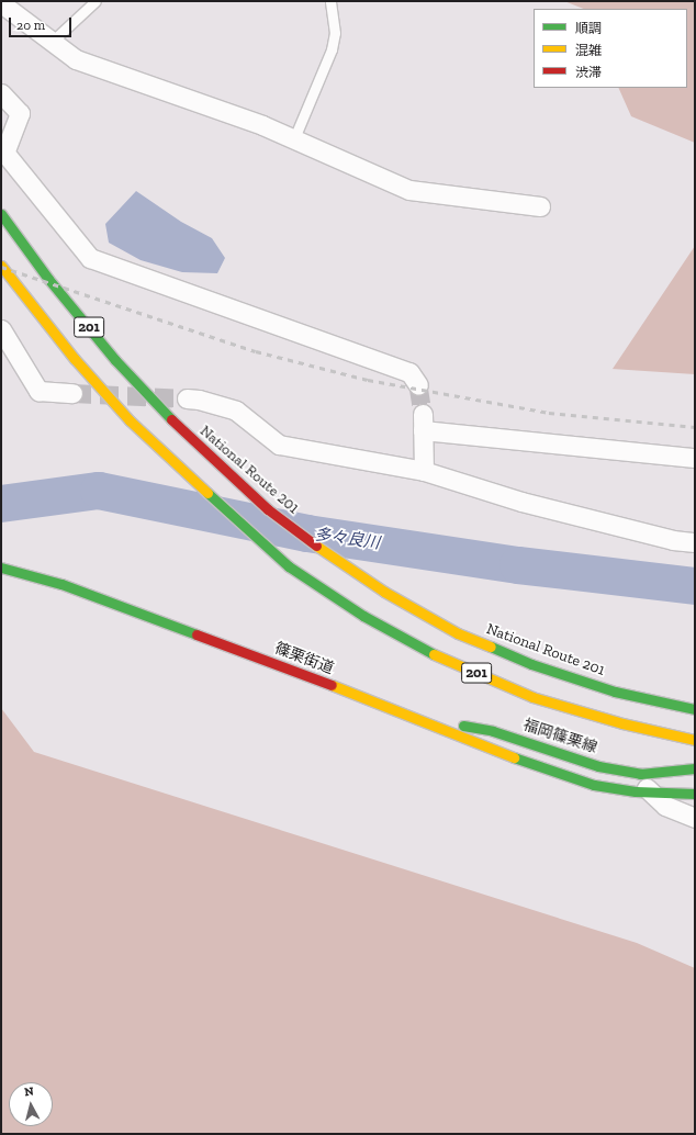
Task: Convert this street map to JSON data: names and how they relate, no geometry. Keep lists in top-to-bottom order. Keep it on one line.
{"streets":{"main road":["201","National Route 201","篠栗街道","福岡篠栗線"]},"crossings":[["篠栗街道","福岡篠栗線"]],"water":["多々良川"],"legend":["順調","混雑","渋滞"],"scale_bar":"20 m","north":"top"}
